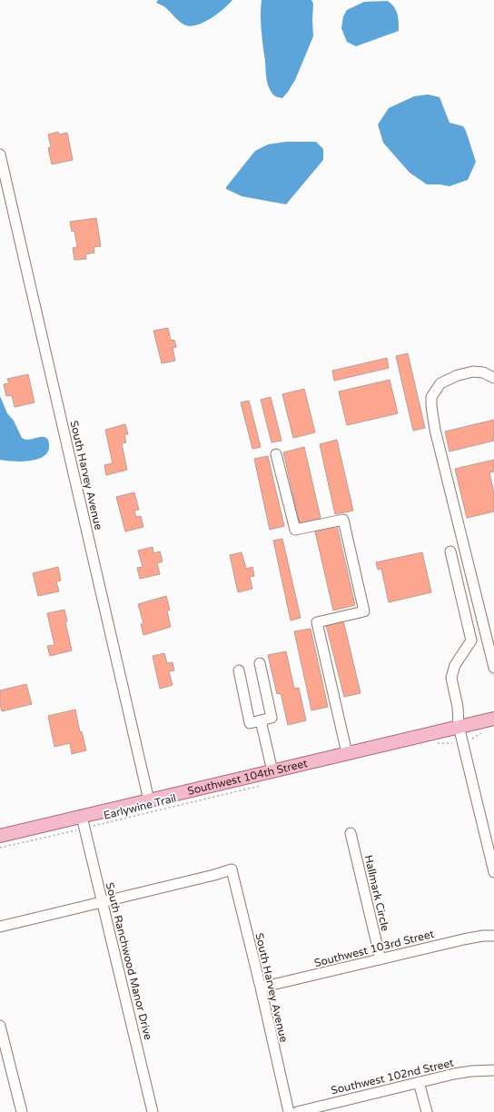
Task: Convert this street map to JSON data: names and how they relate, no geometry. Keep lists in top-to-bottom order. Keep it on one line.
{"streets":{"main road":["Southwest 104th Street"],"street":["South Harvey Avenue","Hallmark Circle","Southwest 103rd Street","South Ranchwood Manor Drive","Southwest 102nd Street"],"path":["Earlywine Trail"]},"crossings":[["South Harvey Avenue","Southwest 104th Street"],["South Harvey Avenue","Southwest 103rd Street"],["South Harvey Avenue","South Ranchwood Manor Drive"],["Southwest 104th Street","Earlywine Trail"],["Southwest 104th Street","South Ranchwood Manor Drive"],["Earlywine Trail","South Ranchwood Manor Drive"],["Hallmark Circle","Southwest 103rd Street"]]}
